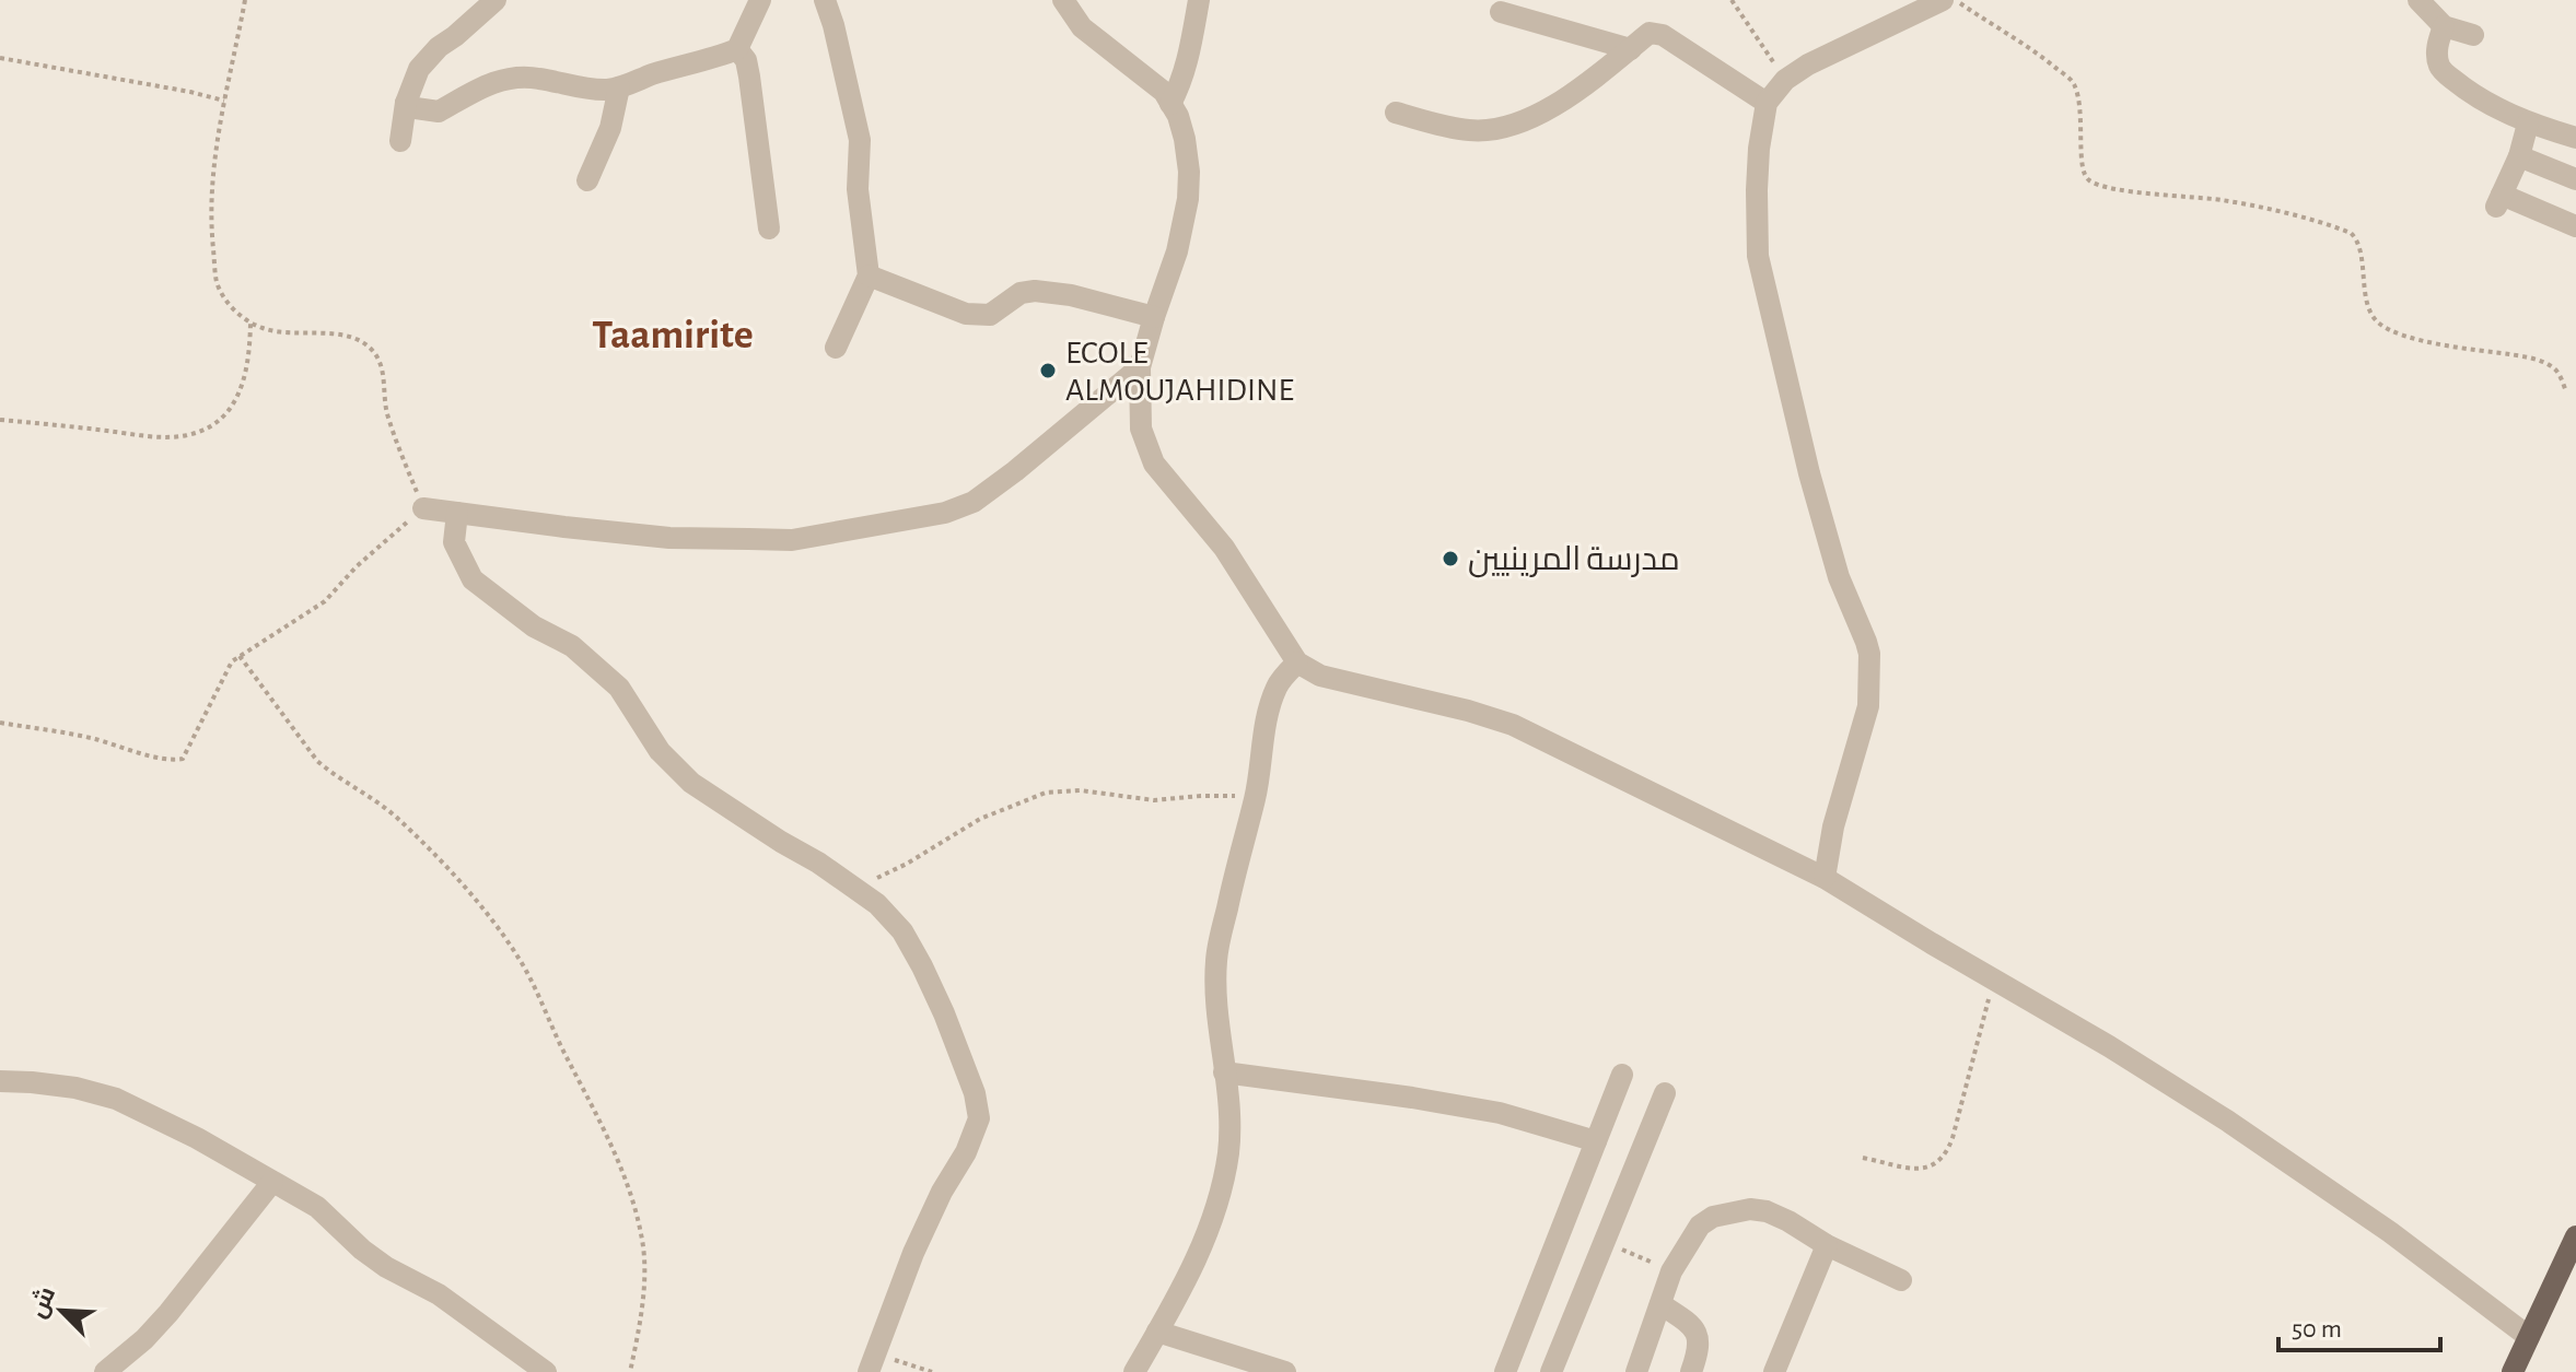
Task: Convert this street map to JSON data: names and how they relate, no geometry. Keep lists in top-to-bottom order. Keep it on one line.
{"districts":["Taamirite"],"places":["ECOLE ALMOUJAHIDINE","مدرسة المرينيين"],"scale_bar":"50 m","north":"top left"}
